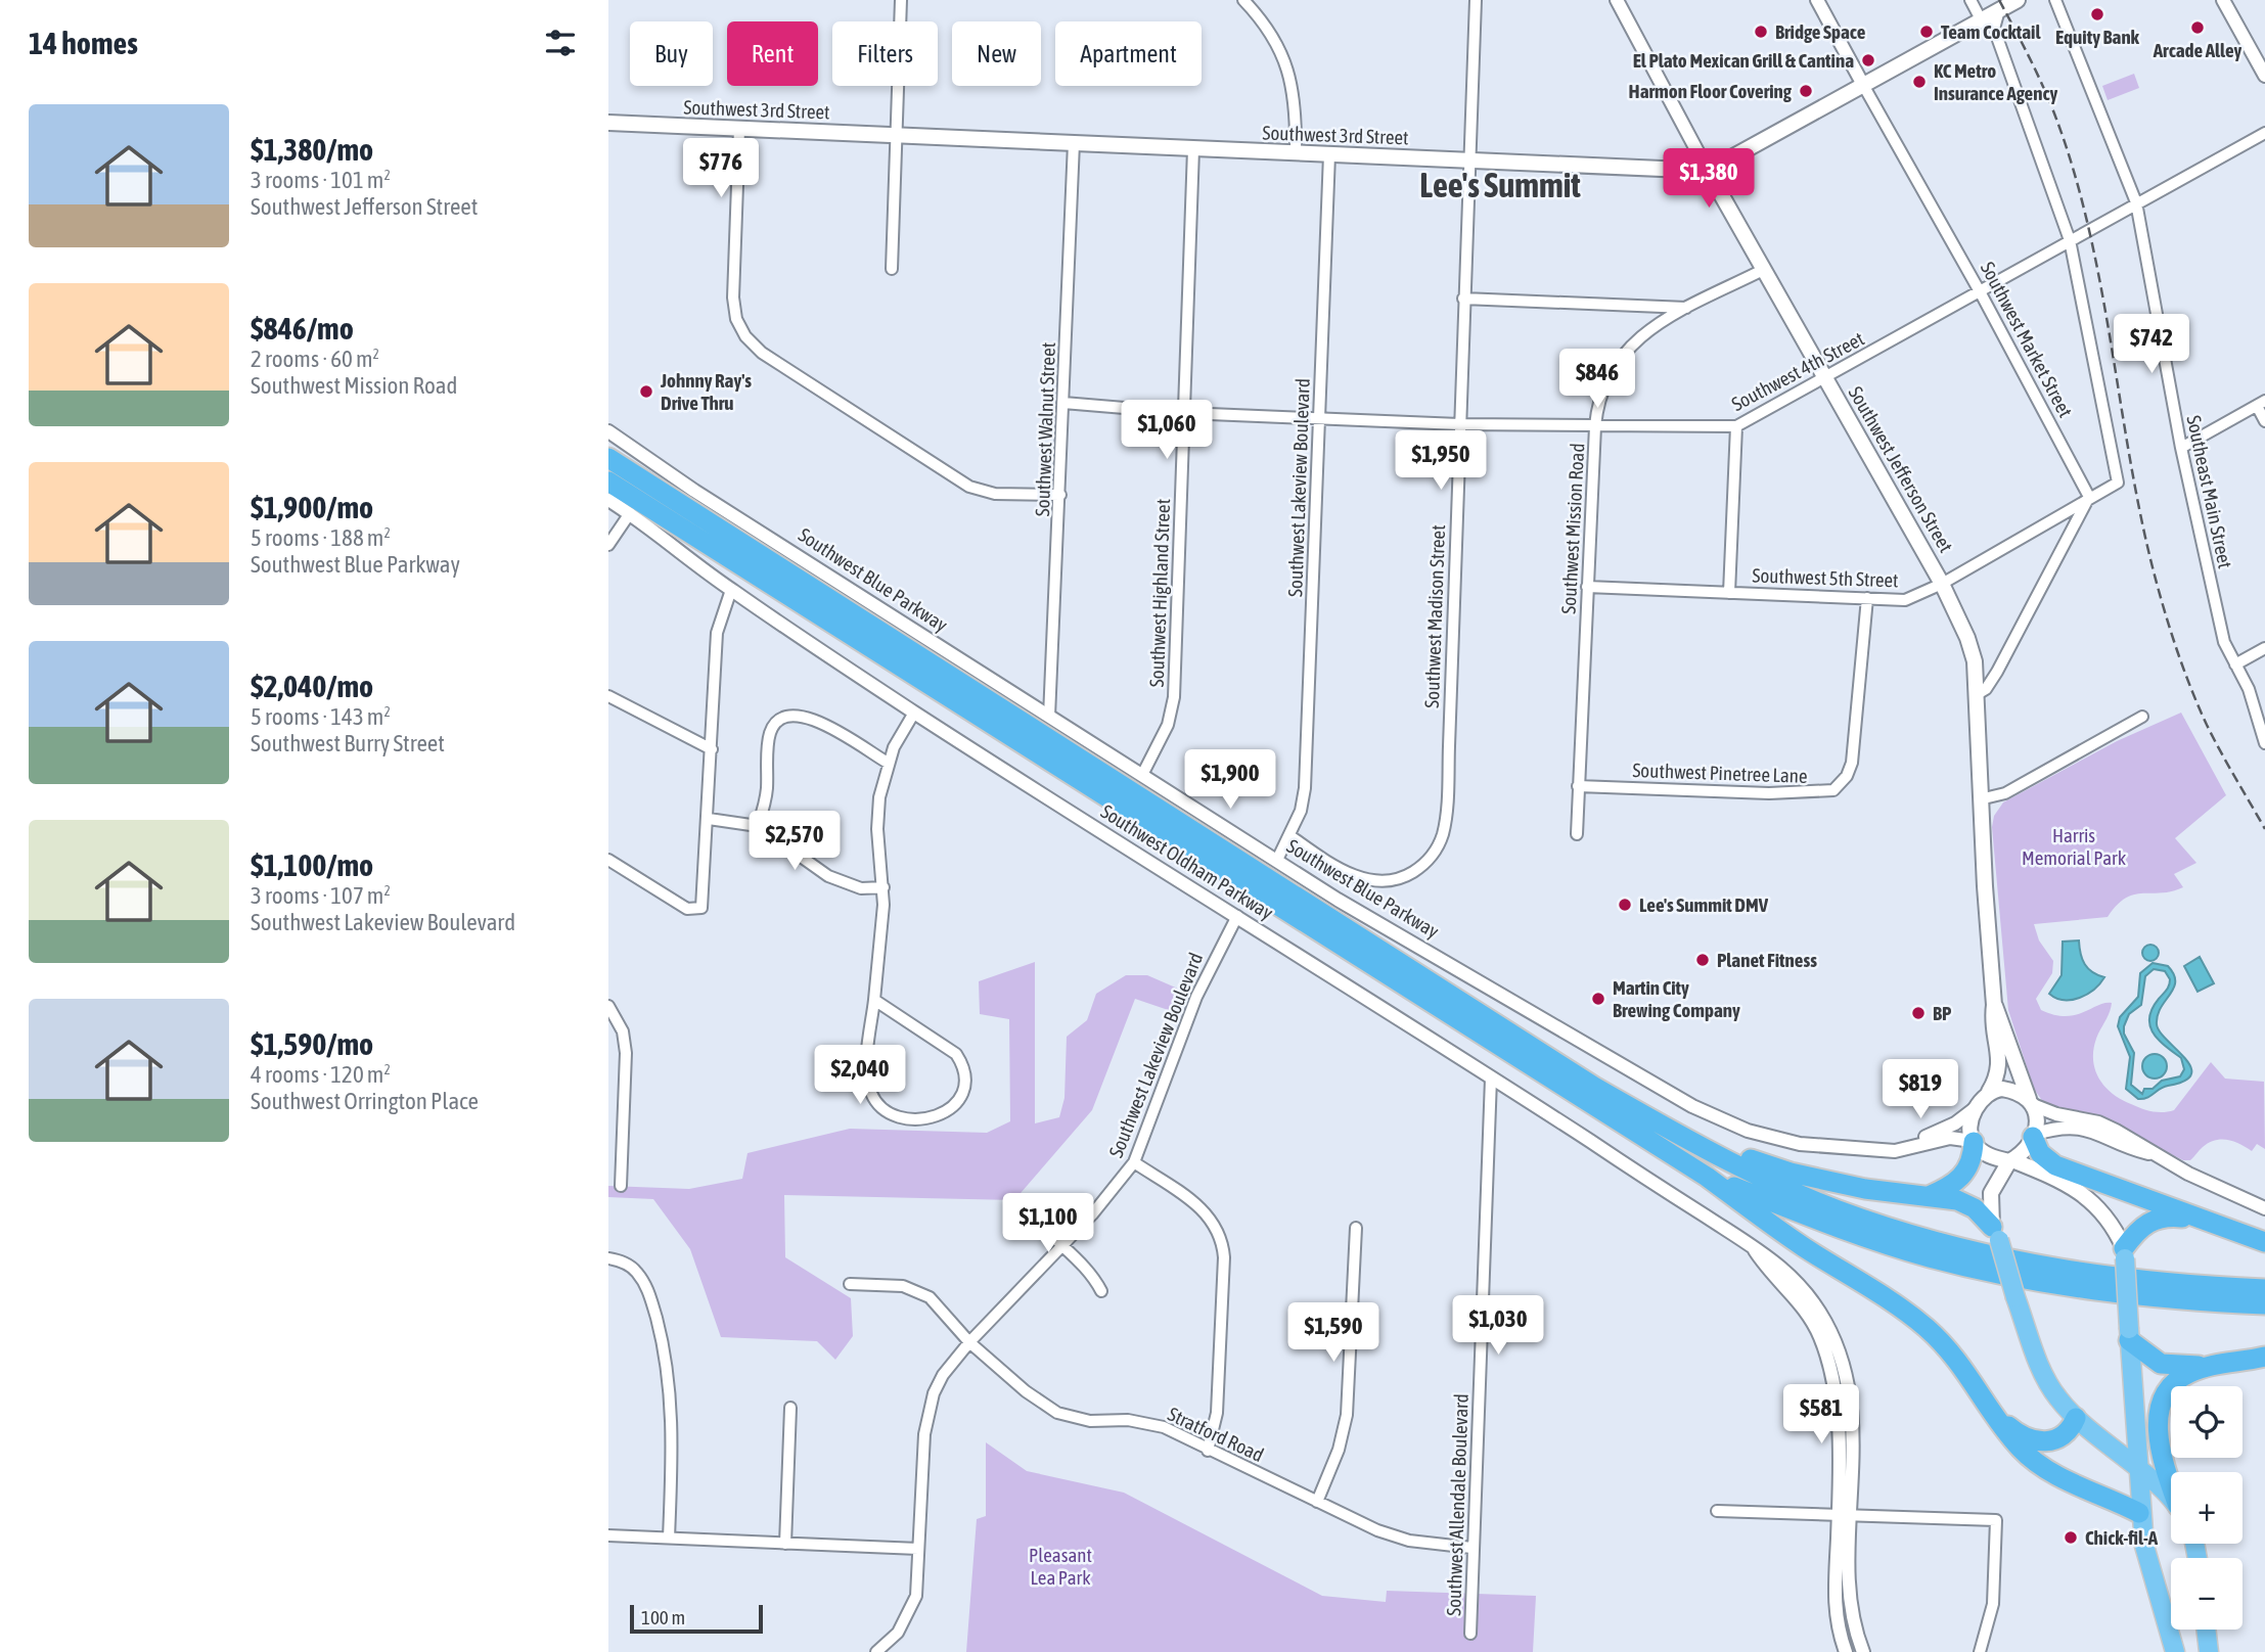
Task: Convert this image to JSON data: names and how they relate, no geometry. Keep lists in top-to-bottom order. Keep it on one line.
{"streets":{"main road":["Southwest 3rd Street","Southwest Jefferson Street"],"street":["Southwest Market Street","Southwest 4th Street","Southwest Walnut Street","Southwest Lakeview Boulevard","Southeast Main Street","Southwest Mission Road","Southwest 5th Street","Southwest Blue Parkway","Southwest Highland Street","Southwest Madison Street","Southwest Pinetree Lane","Southwest Oldham Parkway","Stratford Road","Southwest Allendale Boulevard"]},"crossings":[["Southwest 3rd Street","Southwest Walnut Street"],["Southwest 3rd Street","Southwest Jefferson Street"],["Southwest 3rd Street","Southwest Lakeview Boulevard"],["Southwest 3rd Street","Southwest Highland Street"],["Southwest 3rd Street","Southwest Madison Street"],["Southwest Market Street","Southwest 4th Street"],["Southwest Market Street","Southwest 5th Street"],["Southwest 4th Street","Southwest Walnut Street"],["Southwest 4th Street","Southwest Jefferson Street"],["Southwest 4th Street","Southwest Lakeview Boulevard"],["Southwest 4th Street","Southeast Main Street"],["Southwest 4th Street","Southwest Mission Road"],["Southwest 4th Street","Southwest 5th Street"],["Southwest 4th Street","Southwest Highland Street"],["Southwest 4th Street","Southwest Madison Street"],["Southwest Walnut Street","Southwest Blue Parkway"],["Southwest Jefferson Street","Southwest Mission Road"],["Southwest Jefferson Street","Southwest 5th Street"],["Southwest Jefferson Street","Southwest Blue Parkway"],["Southwest Lakeview Boulevard","Southwest Blue Parkway"],["Southwest Lakeview Boulevard","Southwest Madison Street"],["Southwest Lakeview Boulevard","Southwest Oldham Parkway"],["Southwest Lakeview Boulevard","Stratford Road"],["Southwest Mission Road","Southwest 5th Street"],["Southwest Mission Road","Southwest Pinetree Lane"],["Southwest 5th Street","Southwest Pinetree Lane"],["Southwest Blue Parkway","Southwest Highland Street"],["Southwest Oldham Parkway","Southwest Allendale Boulevard"],["Stratford Road","Southwest Allendale Boulevard"]],"districts":["Lee's Summit"],"parks":["Harris Memorial Park","Pleasant Lea Park"],"places":["Equity Bank","Arcade Alley","Bridge Space","Team Cocktail","El Plato Mexican Grill & Cantina","KC Metro Insurance Agency","Harmon Floor Covering","Johnny Ray's Drive Thru","Lee's Summit DMV","Planet Fitness","Martin City Brewing Company","BP","Chick-fil-A"],"scale_bar":"100 m","page":{"heading":"14 homes","chip":["Buy","Rent","Filters","New","Apartment"],"list":[{"name":"$1,380/mo","note":"3 rooms · 101 m² · Southwest Jefferson Street"},{"name":"$846/mo","note":"2 rooms · 60 m² · Southwest Mission Road"},{"name":"$1,900/mo","note":"5 rooms · 188 m² · Southwest Blue Parkway"},{"name":"$2,040/mo","note":"5 rooms · 143 m² · Southwest Burry Street"},{"name":"$1,100/mo","note":"3 rooms · 107 m² · Southwest Lakeview Boulevard"},{"name":"$1,590/mo","note":"4 rooms · 120 m² · Southwest Orrington Place"}],"price":["$776","$1,380","$742","$846","$1,060","$1,950","$1,900","$2,570","$2,040","$819","$1,100","$1,030","$1,590","$581"],"map_buttons":["+","−"],"scale":"100 m"}}
